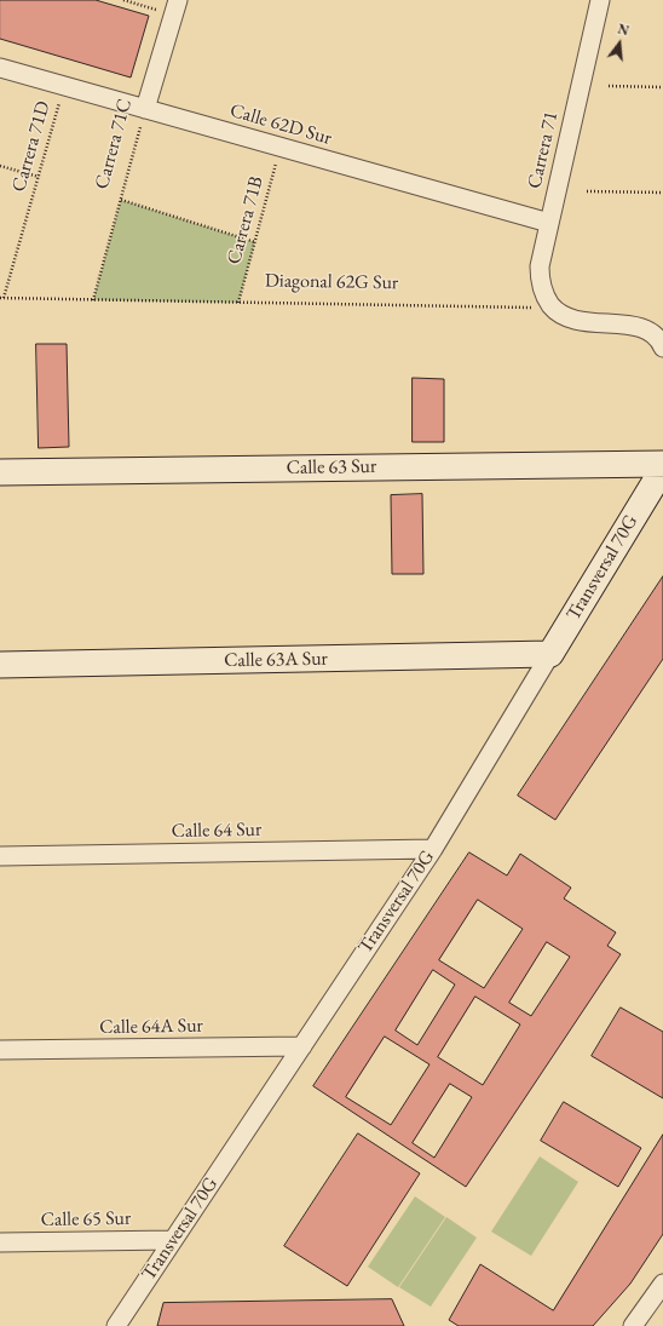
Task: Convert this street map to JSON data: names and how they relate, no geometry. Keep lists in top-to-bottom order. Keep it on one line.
{"streets":{"street":["Calle 62D Sur","Carrera 71C","Carrera 71","Calle 63 Sur","Transversal 70G","Calle 63A Sur","Calle 64 Sur","Calle 64A Sur","Calle 65 Sur"],"path":["Carrera 71D","Carrera 71B","Diagonal 62G Sur"]},"crossings":[["Calle 62D Sur","Carrera 71C"],["Calle 62D Sur","Carrera 71D"],["Calle 62D Sur","Carrera 71"],["Calle 62D Sur","Carrera 71B"],["Carrera 71C","Diagonal 62G Sur"],["Carrera 71D","Diagonal 62G Sur"],["Carrera 71","Diagonal 62G Sur"],["Carrera 71B","Diagonal 62G Sur"],["Transversal 70G","Calle 63A Sur"],["Transversal 70G","Calle 64 Sur"],["Transversal 70G","Calle 64A Sur"],["Transversal 70G","Calle 65 Sur"]],"north":"top"}
